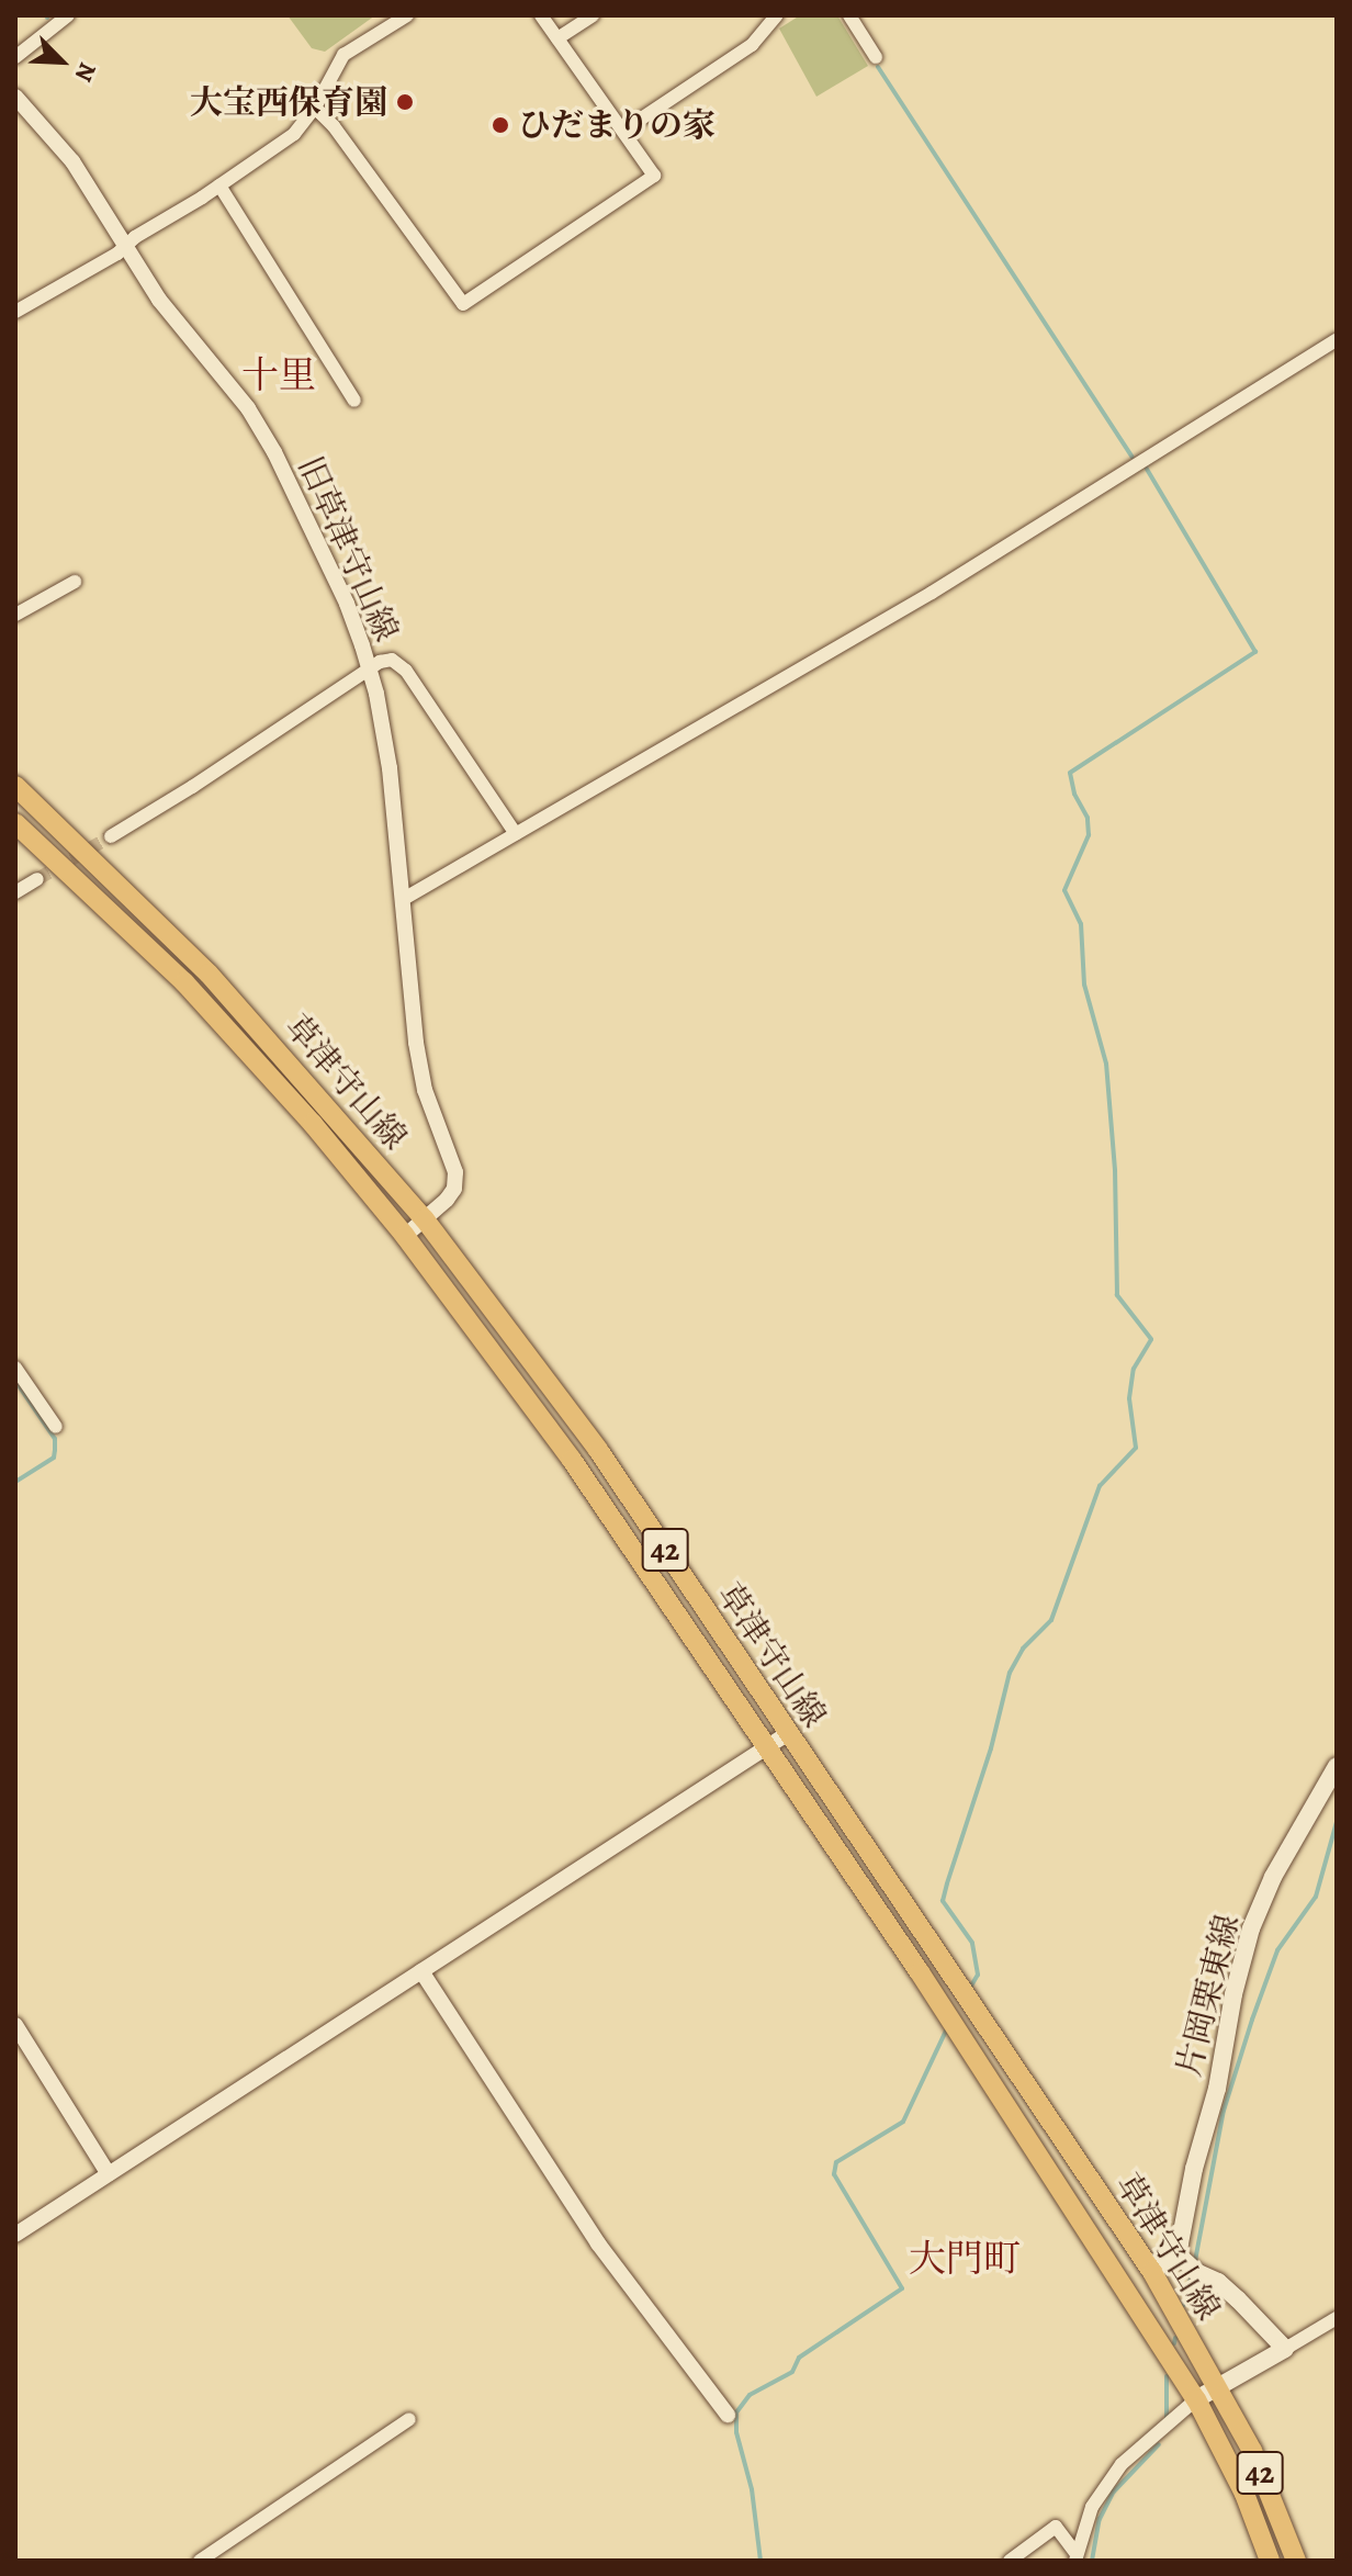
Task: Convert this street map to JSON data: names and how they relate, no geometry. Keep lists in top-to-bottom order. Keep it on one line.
{"streets":{"main road":["草津守山線","42","片岡栗東線"],"street":["旧草津守山線"]},"crossings":[["旧草津守山線","草津守山線"]],"districts":["十里","大門町"],"places":["大宝西保育園","ひだまりの家"],"north":"bottom right"}
